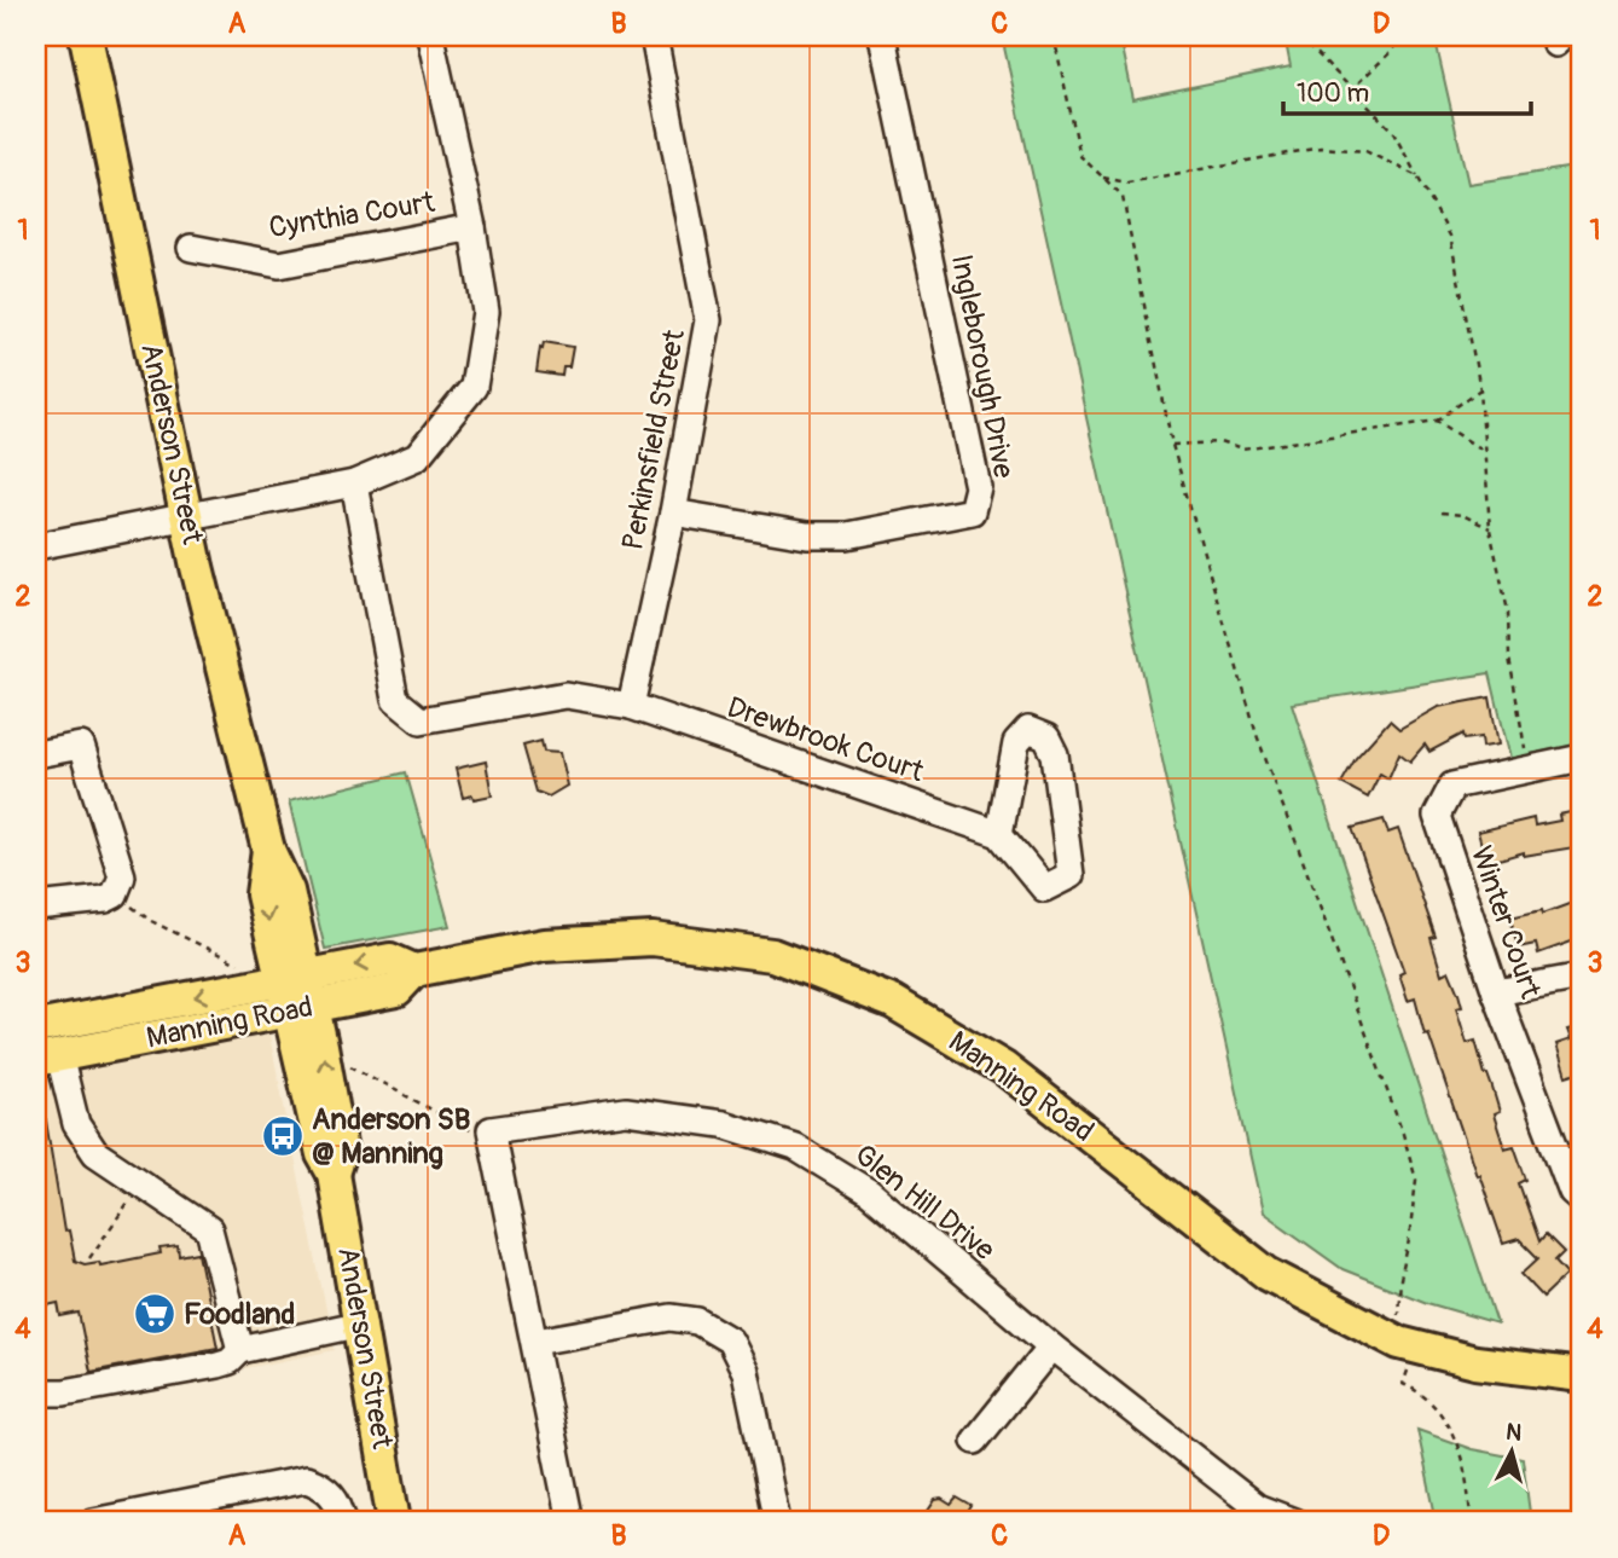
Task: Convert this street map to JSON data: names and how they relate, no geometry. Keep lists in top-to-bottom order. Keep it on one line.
{"streets":{"main road":["Anderson Street","Manning Road"],"street":["Cynthia Court","Ingleborough Drive","Perkinsfield Street","Drewbrook Court","Winter Court","Glen Hill Drive"]},"crossings":[["Ingleborough Drive","Perkinsfield Street"],["Perkinsfield Street","Drewbrook Court"],["Anderson Street","Manning Road"]],"places":{"bus stop":["Anderson SB @ Manning"],"supermarket":["Foodland"]},"scale_bar":"100 m","north":"top","grid":{"columns":["A","B","C","D"],"rows":["1","2","3","4"]}}
